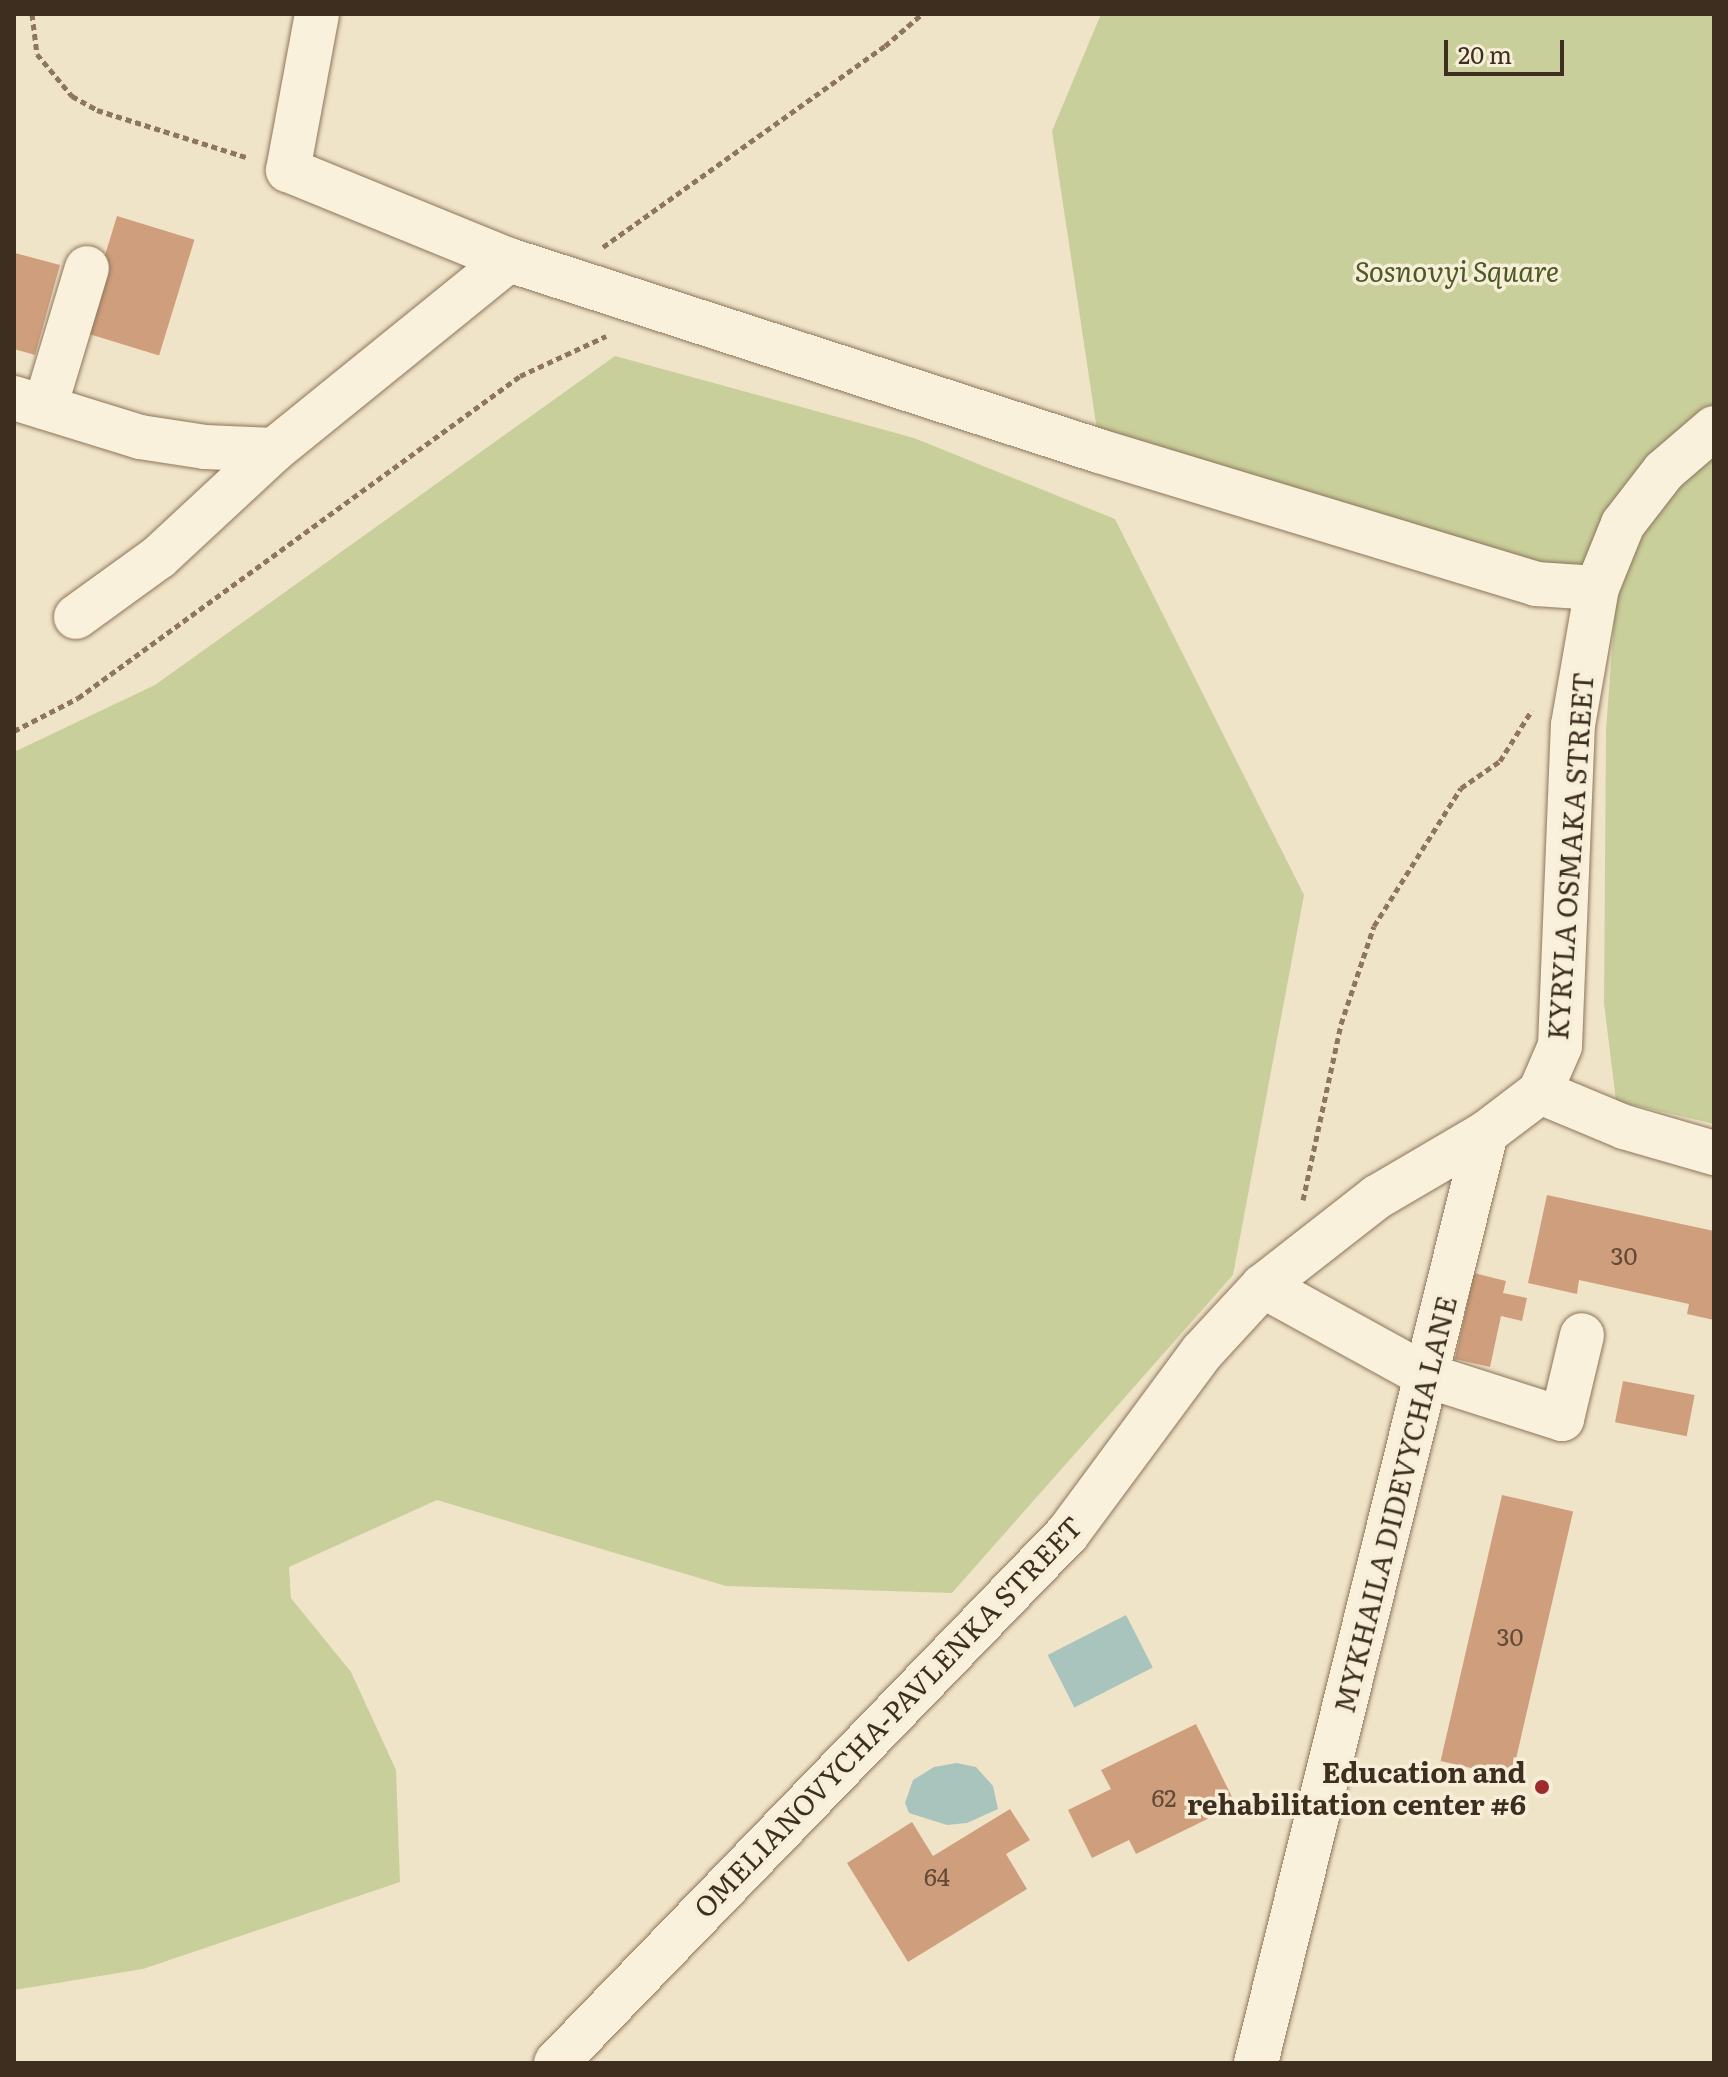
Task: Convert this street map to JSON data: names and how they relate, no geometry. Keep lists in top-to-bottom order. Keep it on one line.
{"streets":{"street":["KYRYLA OSMAKA STREET","MYKHAILA DIDEVYCHA LANE","OMELIANOVYCHA-PAVLENKA STREET"]},"crossings":[["KYRYLA OSMAKA STREET","OMELIANOVYCHA-PAVLENKA STREET"],["MYKHAILA DIDEVYCHA LANE","OMELIANOVYCHA-PAVLENKA STREET"]],"parks":["Sosnovyi Square"],"places":["Education and rehabilitation center #6"],"house_numbers":["30","30","62","64"],"scale_bar":"20 m"}
